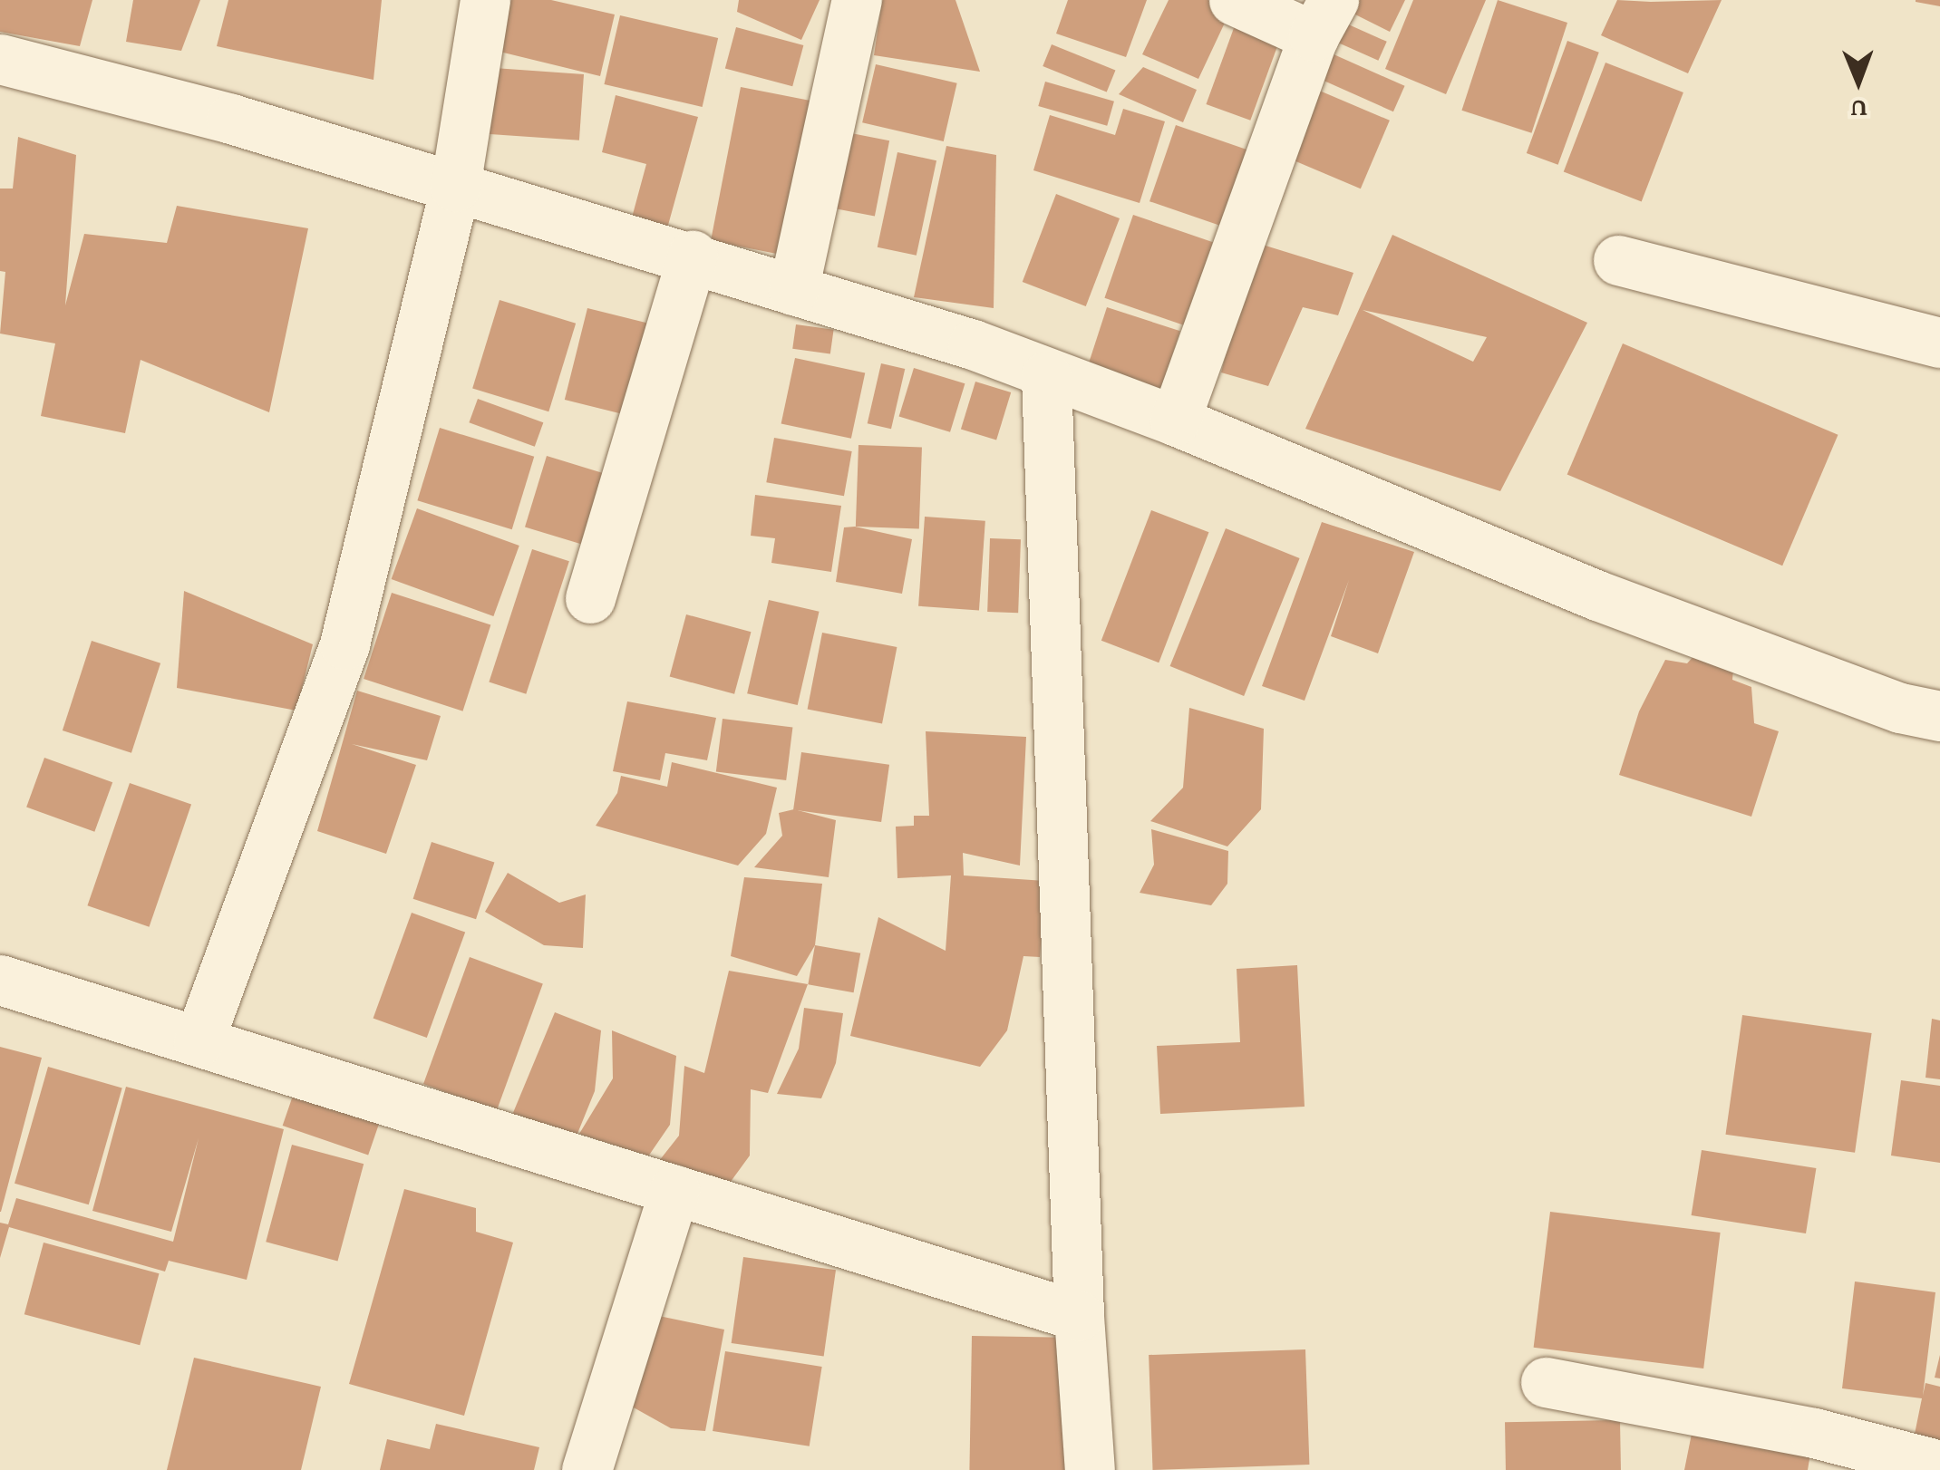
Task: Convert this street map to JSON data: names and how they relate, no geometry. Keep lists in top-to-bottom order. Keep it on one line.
{"north":"bottom"}
